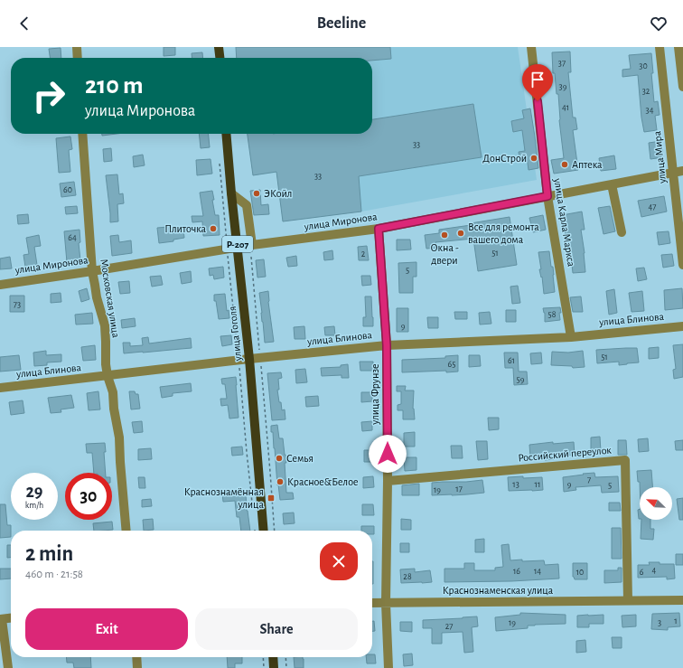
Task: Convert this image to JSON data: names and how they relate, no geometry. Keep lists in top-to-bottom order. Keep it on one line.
{"streets":{"main road":["Р-207","улица Гоголя"],"street":["улица Мира","улица Миронова","улица Карла Маркса","Московская улица","улица Блинова","улица Фрунзе","Российский переулок","Краснознаменская улица"]},"crossings":[["улица Мира","улица Миронова"],["улица Миронова","улица Карла Маркса"],["улица Миронова","Московская улица"],["улица Миронова","улица Гоголя"],["улица Миронова","улица Фрунзе"],["улица Карла Маркса","улица Блинова"],["Московская улица","улица Блинова"],["улица Блинова","улица Гоголя"],["улица Блинова","улица Фрунзе"],["улица Фрунзе","Российский переулок"],["улица Фрунзе","Краснознаменская улица"],["Российский переулок","Краснознаменская улица"]],"places":{"other":["ДонСтрой","Аптека","ЭКойл","Плиточка","Все для ремонта вашего дома","Окна - двери","Семья","Красное&Белое"],"transit":["Краснознамённая улица"]},"house_numbers":["37","30","39","32","41","34","33","33","60","47","64","51","2","5","73","58","9","51","61","65","59","7","13","11","9","5","17","19","4","16","14","10","6","28","1","19","3","27"],"north":"top left","page":{"header":"Beeline","turn":["210 m","улица Миронова"],"speed":"29 km/h","limit":"30","heading":["2 min","460 m · 21:58"],"buttons":["Exit","Share"]}}
